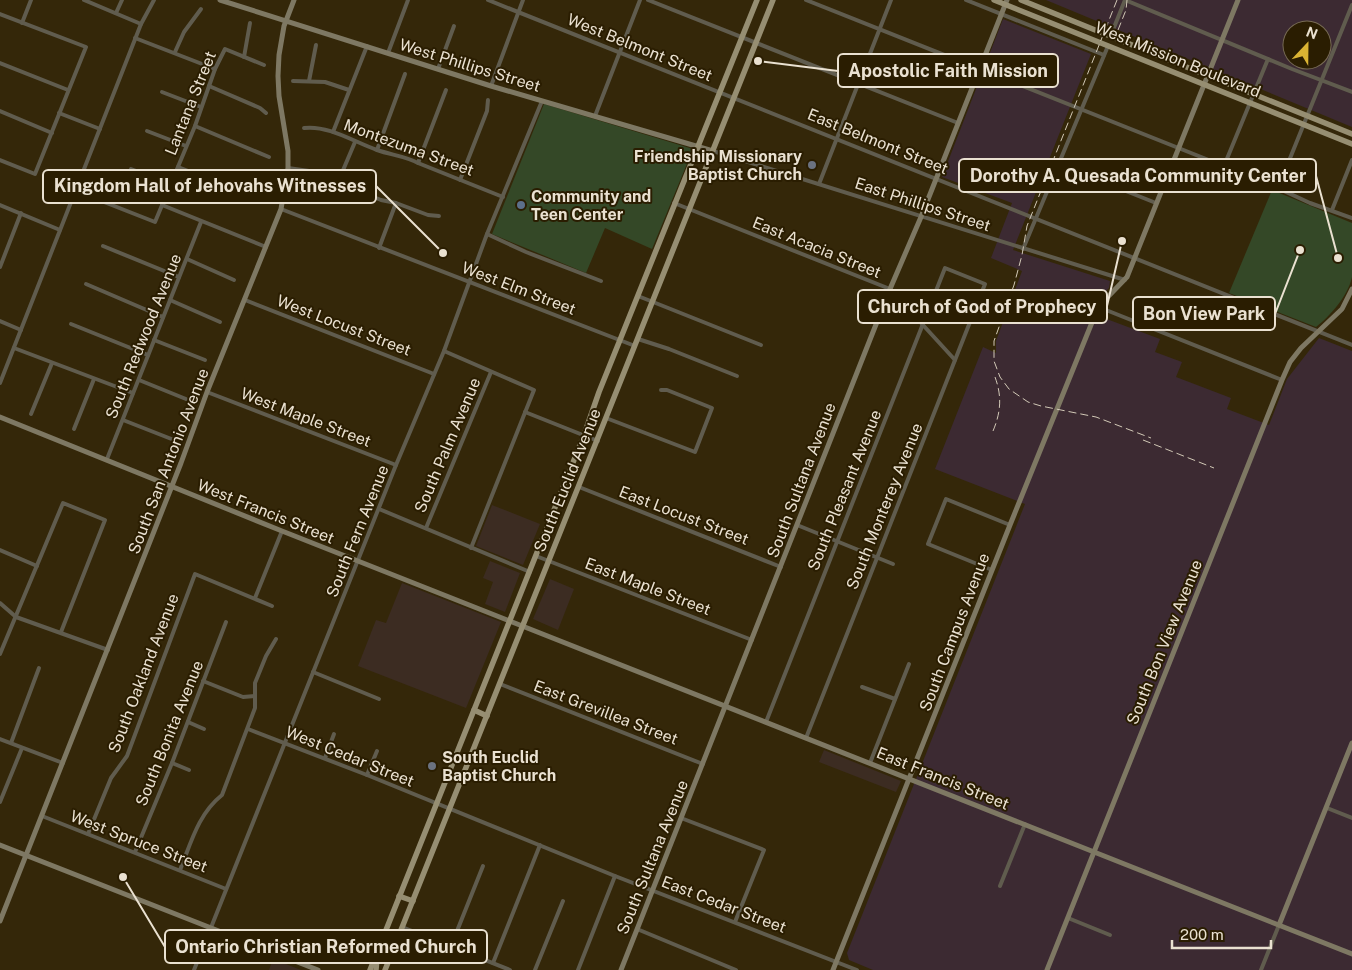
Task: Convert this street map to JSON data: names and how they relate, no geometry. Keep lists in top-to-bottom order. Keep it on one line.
{"streets":{"main road":["West Mission Boulevard","South Euclid Avenue"],"street":["West Belmont Street","West Phillips Street","Lantana Street","East Belmont Street","Montezuma Street","East Phillips Street","East Acacia Street","West Elm Street","West Locust Street","South Redwood Avenue","West Maple Street","South Palm Avenue","South San Antonio Avenue","South Sultana Avenue","South Pleasant Avenue","South Monterey Avenue","West Francis Street","East Locust Street","South Fern Avenue","East Maple Street","South Campus Avenue","South Bon View Avenue","South Oakland Avenue","East Grevillea Street","South Bonita Avenue","West Cedar Street","East Francis Street","West Spruce Street","East Cedar Street"]},"crossings":[["West Belmont Street","East Belmont Street"],["West Belmont Street","South Euclid Avenue"],["West Mission Boulevard","South Sultana Avenue"],["West Phillips Street","East Phillips Street"],["West Phillips Street","South San Antonio Avenue"],["West Phillips Street","South Euclid Avenue"],["West Phillips Street","South Fern Avenue"],["East Belmont Street","South Euclid Avenue"],["East Belmont Street","South Sultana Avenue"],["East Belmont Street","South Bon View Avenue"],["Montezuma Street","South Fern Avenue"],["East Phillips Street","South Euclid Avenue"],["East Phillips Street","South Sultana Avenue"],["East Acacia Street","South Euclid Avenue"],["East Acacia Street","South Sultana Avenue"],["East Acacia Street","South Pleasant Avenue"],["East Acacia Street","South Monterey Avenue"],["West Elm Street","South San Antonio Avenue"],["West Elm Street","South Euclid Avenue"],["West Elm Street","South Fern Avenue"],["West Locust Street","South San Antonio Avenue"],["West Locust Street","South Fern Avenue"],["South Redwood Avenue","West Francis Street"],["West Maple Street","South San Antonio Avenue"],["West Maple Street","South Fern Avenue"],["South San Antonio Avenue","West Francis Street"],["South San Antonio Avenue","West Spruce Street"],["South Euclid Avenue","West Francis Street"],["South Euclid Avenue","East Locust Street"],["South Euclid Avenue","East Maple Street"],["South Euclid Avenue","East Grevillea Street"],["South Euclid Avenue","West Cedar Street"],["South Euclid Avenue","East Francis Street"],["South Euclid Avenue","East Cedar Street"],["South Sultana Avenue","East Locust Street"],["South Sultana Avenue","East Maple Street"],["South Sultana Avenue","East Grevillea Street"],["South Sultana Avenue","East Francis Street"],["South Sultana Avenue","East Cedar Street"],["South Pleasant Avenue","South Monterey Avenue"],["South Pleasant Avenue","East Francis Street"],["South Monterey Avenue","East Francis Street"],["West Francis Street","South Fern Avenue"],["West Francis Street","East Francis Street"],["South Fern Avenue","West Cedar Street"],["South Fern Avenue","West Spruce Street"],["South Campus Avenue","East Francis Street"],["South Campus Avenue","East Cedar Street"],["South Bon View Avenue","East Francis Street"],["South Oakland Avenue","West Spruce Street"],["South Bonita Avenue","West Spruce Street"],["West Cedar Street","East Cedar Street"]],"places":["Apostolic Faith Mission","Friendship Missionary Baptist Church","Community and Teen Center","Church of God of Prophecy","Bon View Park","Kingdom Hall of Jehovahs Witnesses","Dorothy A. Quesada Community Center","South Euclid Baptist Church","Ontario Christian Reformed Church"],"scale_bar":"200 m","north":"top"}
